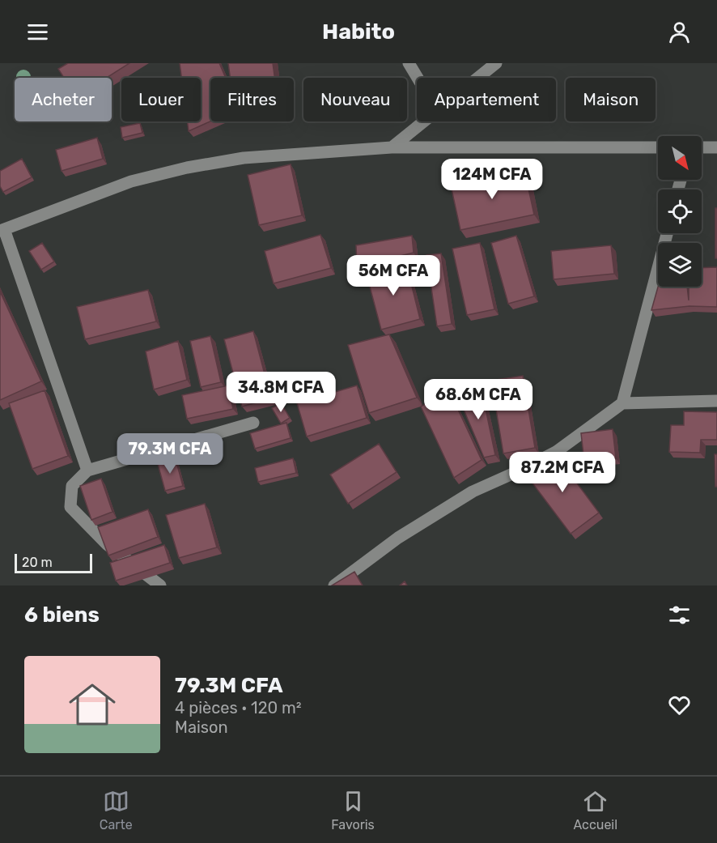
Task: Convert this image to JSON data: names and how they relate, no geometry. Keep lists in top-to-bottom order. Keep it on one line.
{"scale_bar":"20 m","north":"bottom right","page":{"header":"Habito","chip":["Acheter","Louer","Filtres","Nouveau","Appartement","Maison"],"price":["124M CFA","56M CFA","34.8M CFA","68.6M CFA","79.3M CFA","87.2M CFA"],"scale":"20 m","heading":"6 biens","list":[{"name":"79.3M CFA","note":"4 pièces · 120 m² · Maison"}],"tabs":["Carte","Favoris","Accueil"]}}
